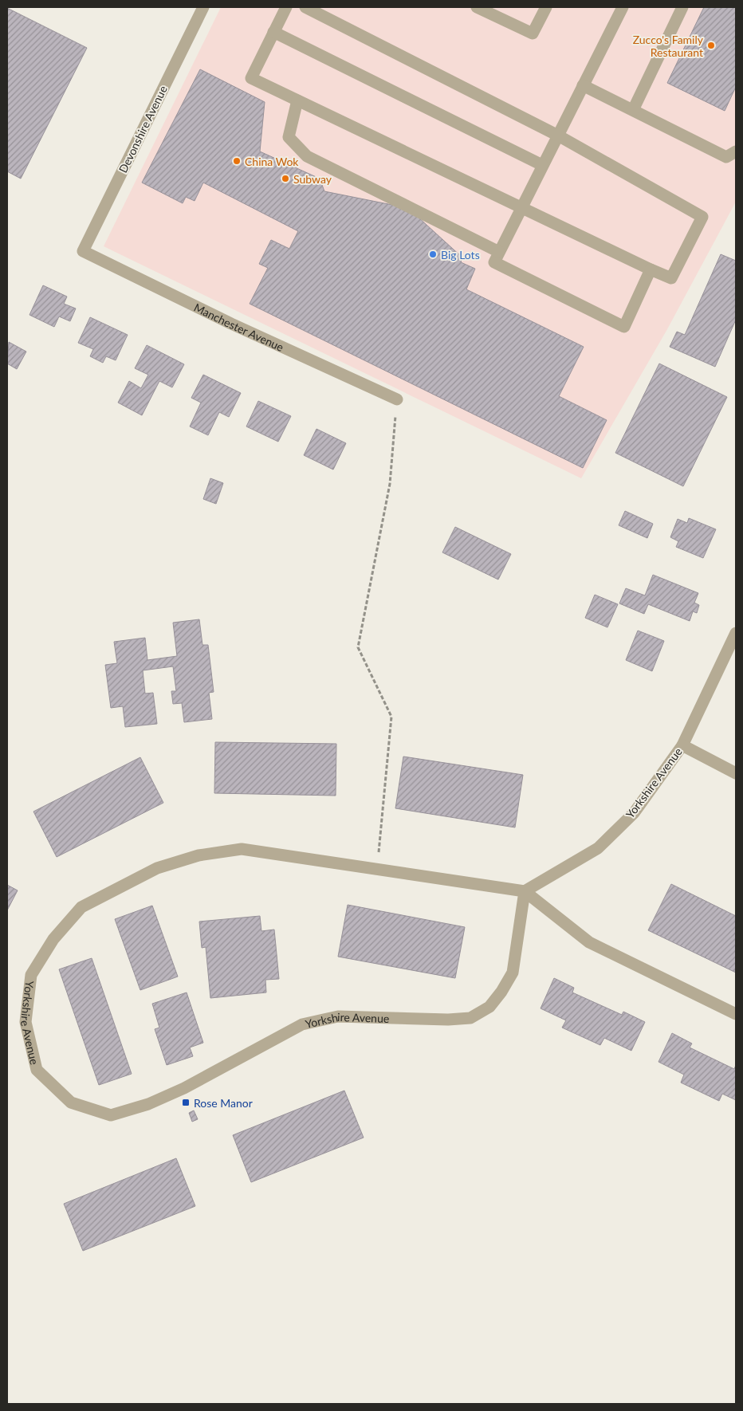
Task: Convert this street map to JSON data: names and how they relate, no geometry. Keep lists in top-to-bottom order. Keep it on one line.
{"streets":{"street":["Devonshire Avenue","Manchester Avenue","Yorkshire Avenue"]},"crossings":[["Devonshire Avenue","Manchester Avenue"]],"places":{"other":["Zucco's Family Restaurant","China Wok","Subway","Big Lots"],"transit":["Rose Manor"]}}
